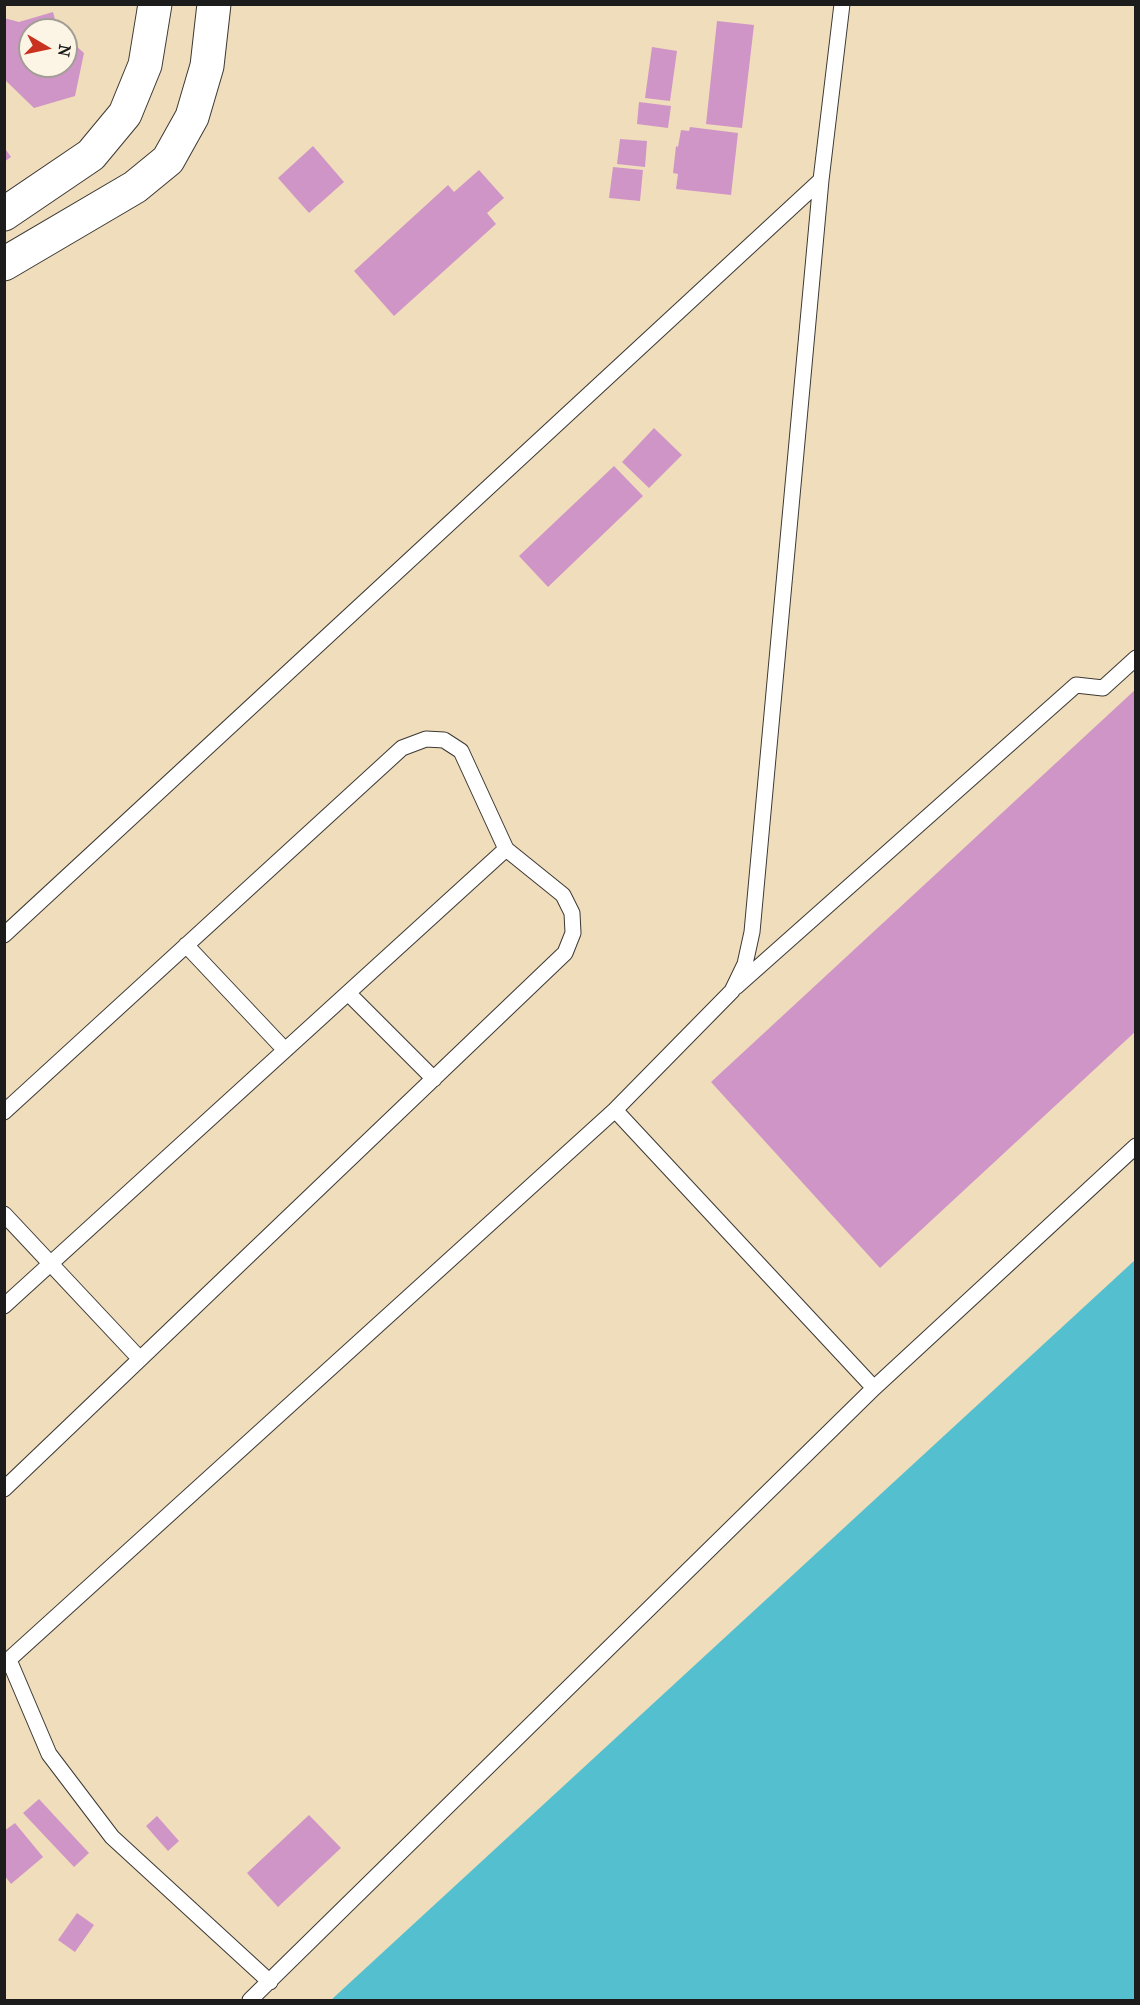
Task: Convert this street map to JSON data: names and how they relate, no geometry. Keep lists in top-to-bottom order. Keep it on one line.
{"north":"right"}
